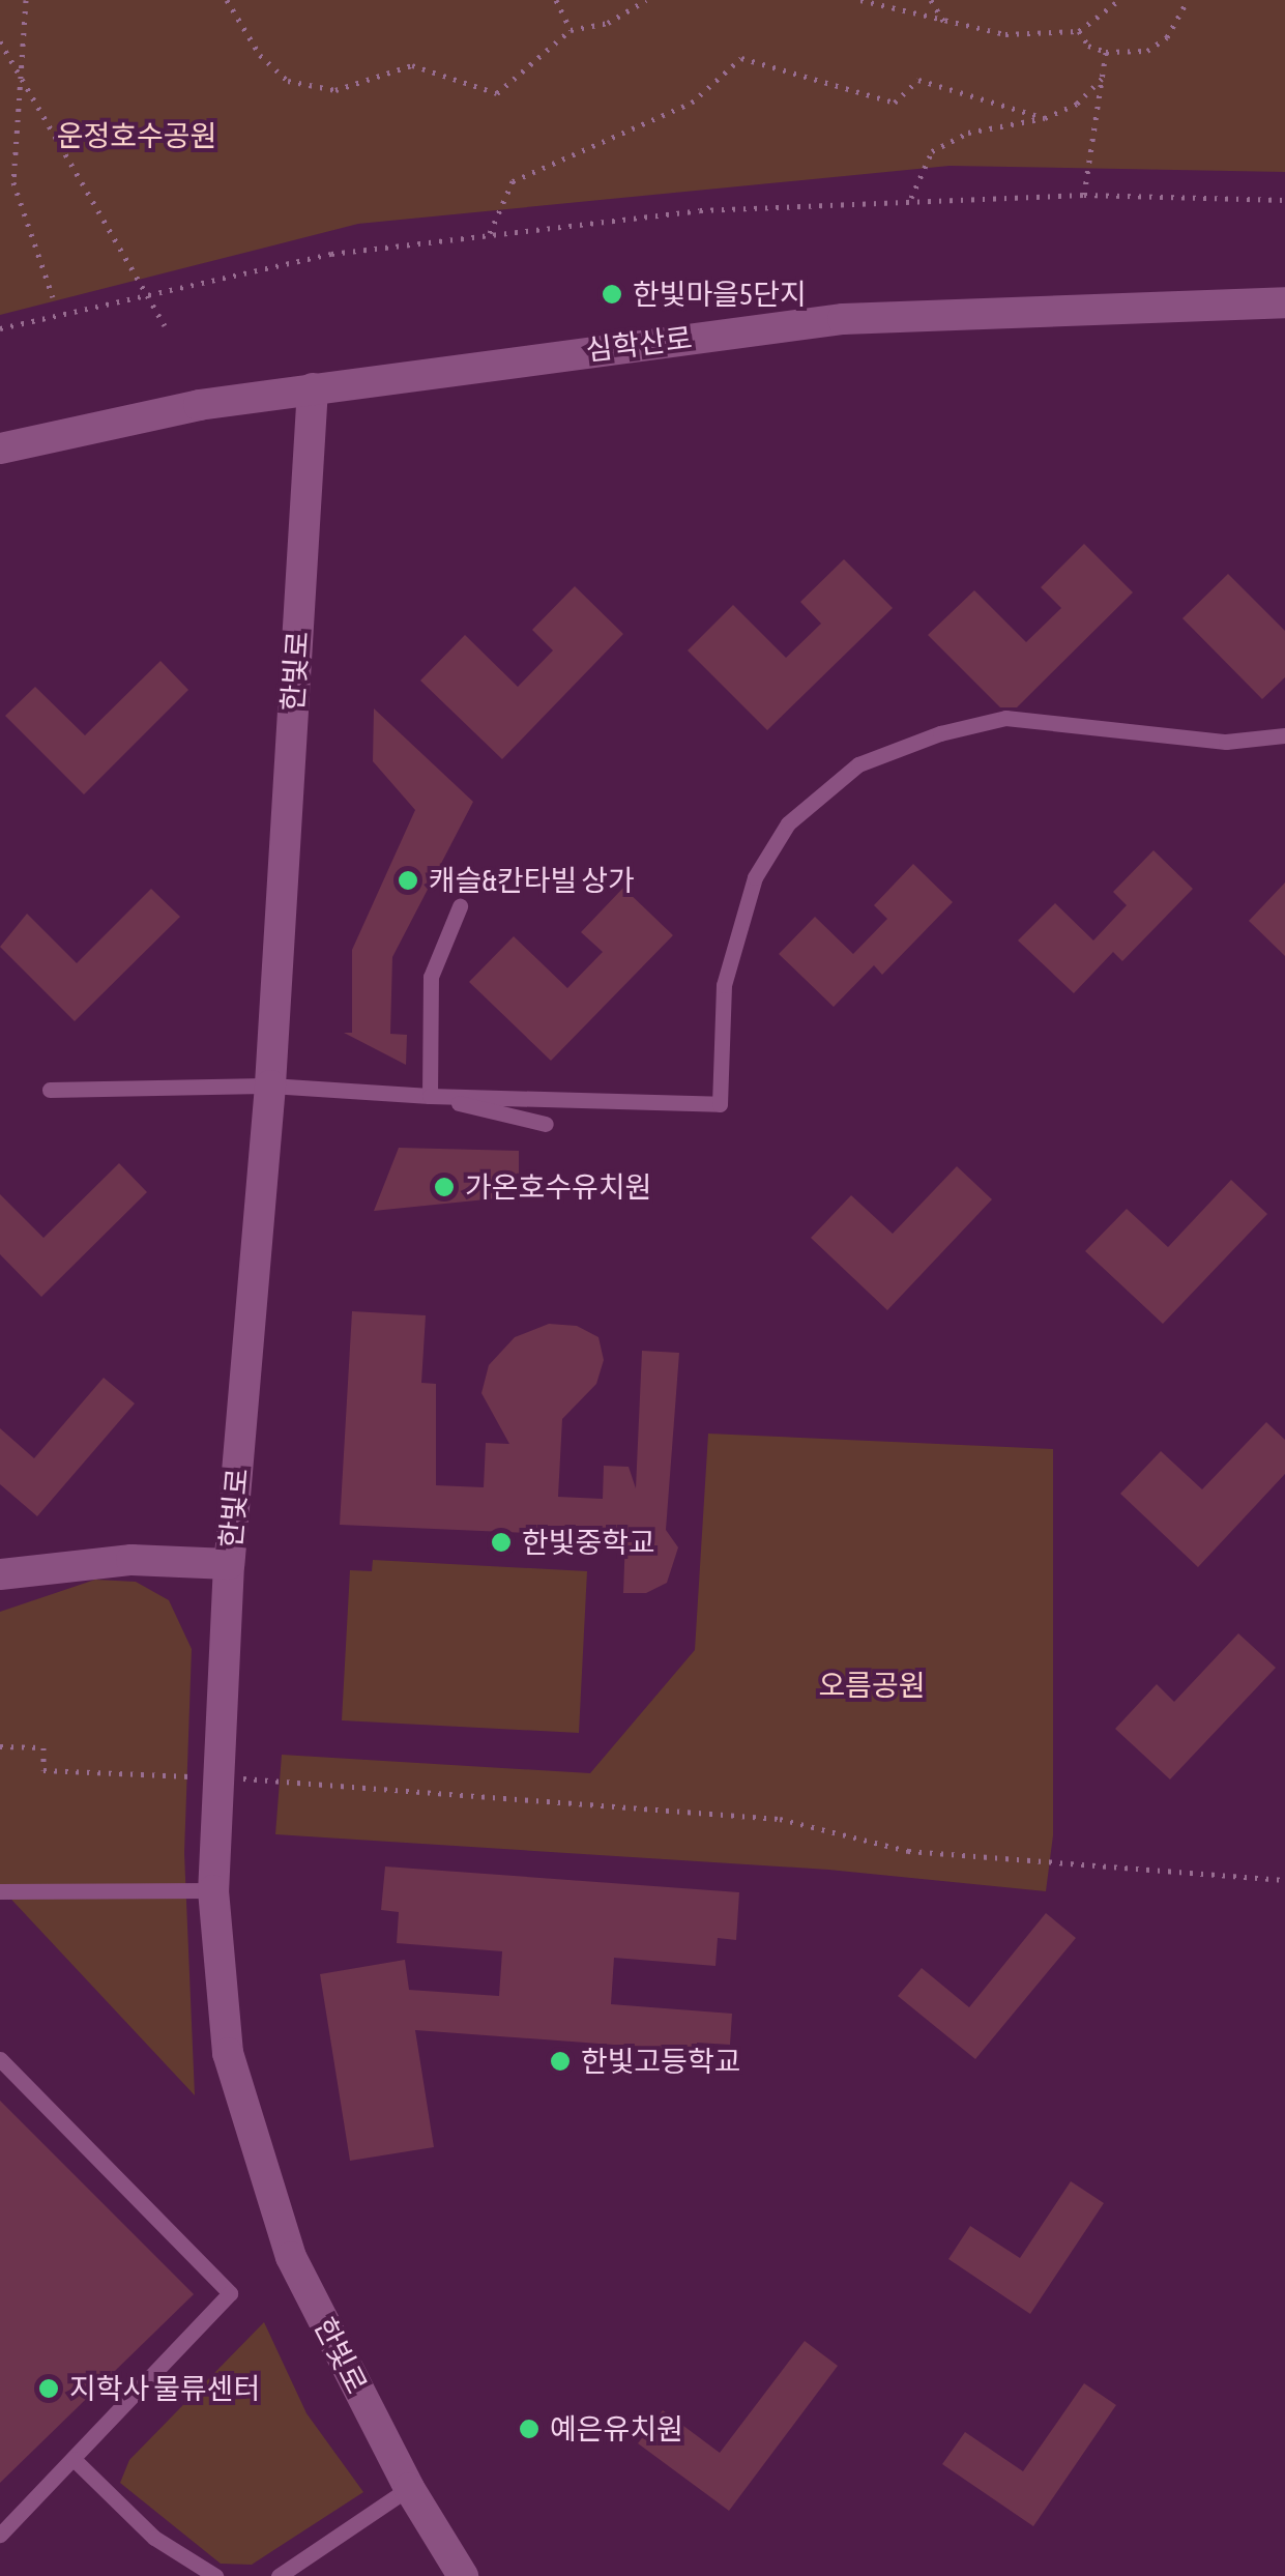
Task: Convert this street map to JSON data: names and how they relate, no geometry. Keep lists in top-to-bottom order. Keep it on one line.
{"streets":{"street":["심학산로","한빛로"]},"crossings":[["심학산로","한빛로"]],"parks":["운정호수공원","오름공원"],"places":["한빛마을5단지","캐슬&칸타빌 상가","가온호수유치원","한빛중학교","한빛고등학교","지학사 물류센터","예은유치원"]}
